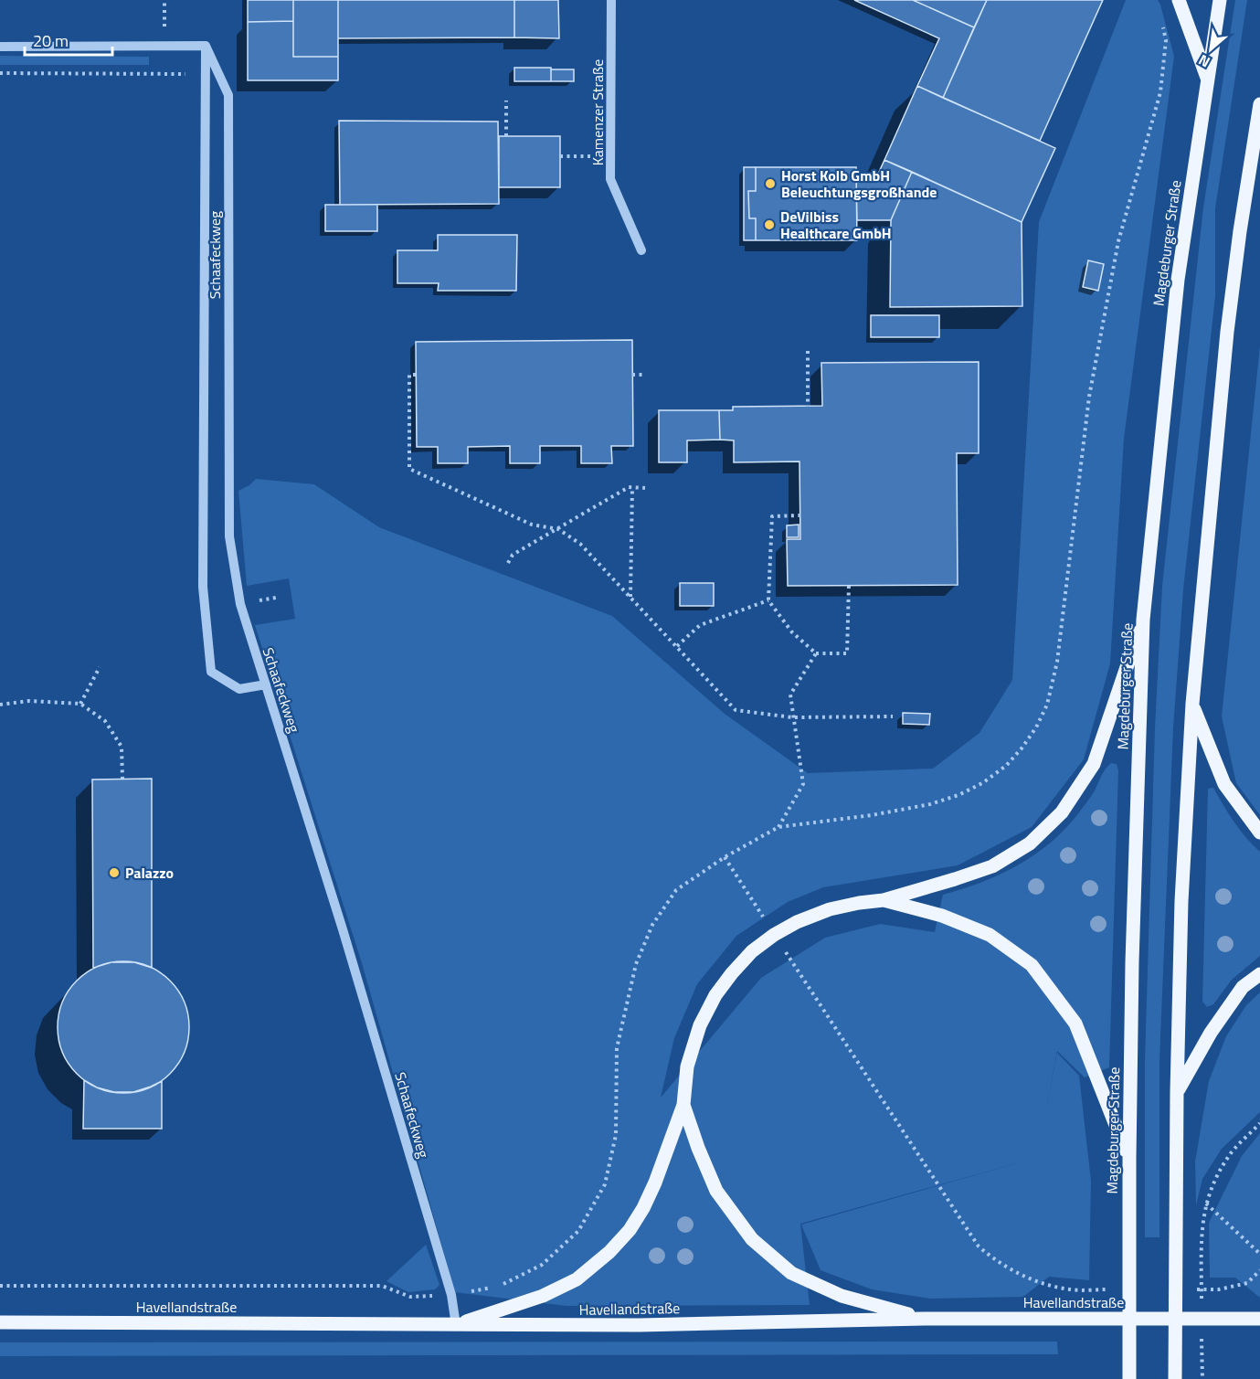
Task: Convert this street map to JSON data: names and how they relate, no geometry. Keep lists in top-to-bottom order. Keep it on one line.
{"streets":{"main road":["Magdeburger Straße","Havellandstraße"],"street":["Kamenzer Straße","Schaafeckweg"]},"crossings":[["Schaafeckweg","Havellandstraße"]],"places":["Horst Kolb GmbH Beleuchtungsgroßhande","DeVilbiss Healthcare GmbH","Palazzo"],"scale_bar":"20 m","north":"bottom left"}
